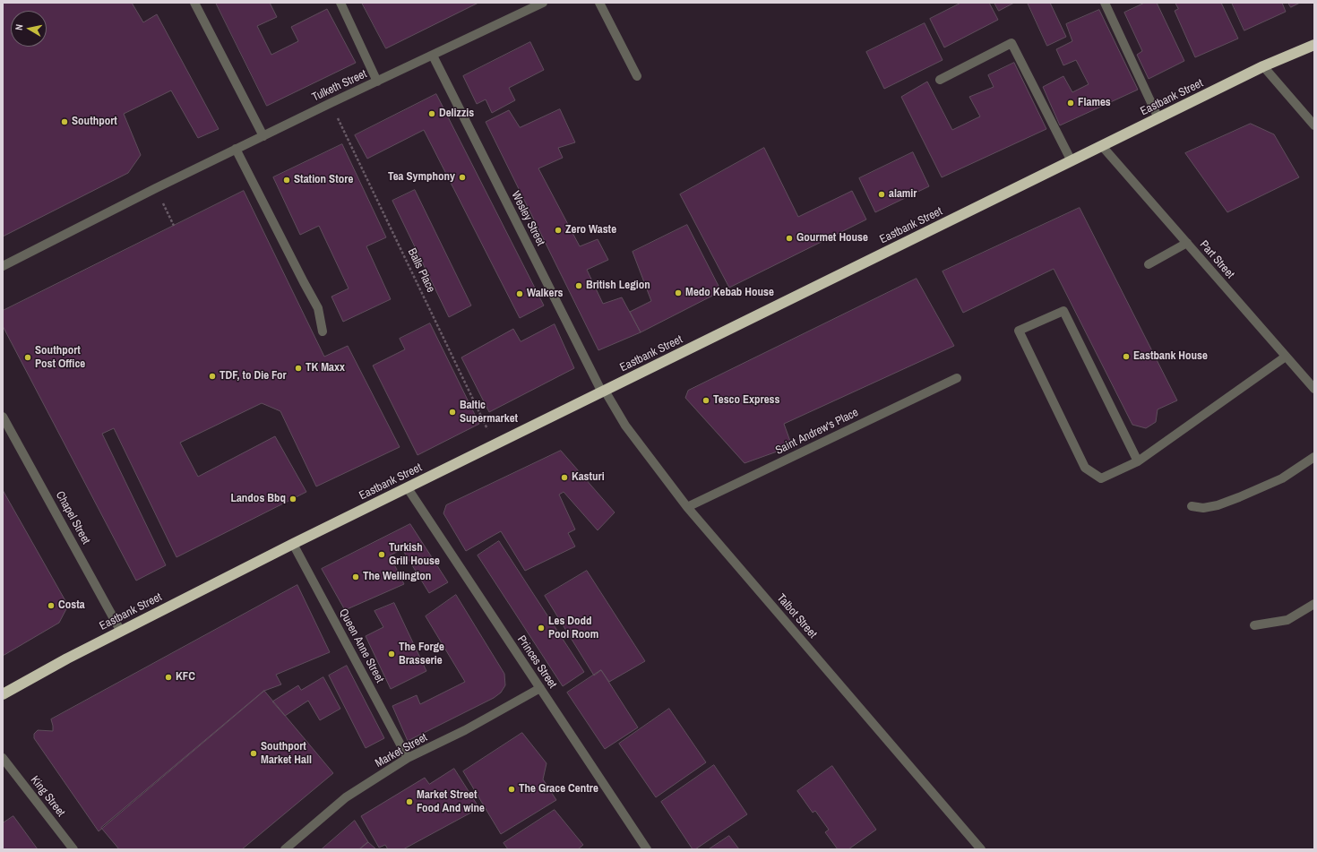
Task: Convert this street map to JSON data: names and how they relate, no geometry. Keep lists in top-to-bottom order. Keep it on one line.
{"streets":{"highway":["Eastbank Street"],"street":["Tulketh Street","Wesley Street","Part Street","Saint Andrew's Place","Chapel Street","Talbot Street","Queen Anne Street","Princes Street","Market Street","King Street"],"path":["Balls Place"]},"crossings":[["Tulketh Street","Wesley Street"],["Tulketh Street","Balls Place"],["Eastbank Street","Wesley Street"],["Eastbank Street","Part Street"],["Eastbank Street","Balls Place"],["Eastbank Street","Chapel Street"],["Eastbank Street","Talbot Street"],["Eastbank Street","Queen Anne Street"],["Eastbank Street","Princes Street"],["Wesley Street","Talbot Street"],["Saint Andrew's Place","Talbot Street"],["Queen Anne Street","Market Street"],["Princes Street","Market Street"]],"places":["Flames","Delizzis","Southport","Tea Symphony","Station Store","alamir","Zero Waste","Gourmet House","British Legion","Medo Kebab House","Walkers","Eastbank House","Southport Post Office","TK Maxx","TDF, to Die For","Tesco Express","Baltic Supermarket","Kasturi","Landos Bbq","Turkish Grill House","The Wellington","Costa","Les Dodd Pool Room","The Forge Brasserie","KFC","Southport Market Hall","The Grace Centre","Market Street Food And wine"],"north":"left"}
